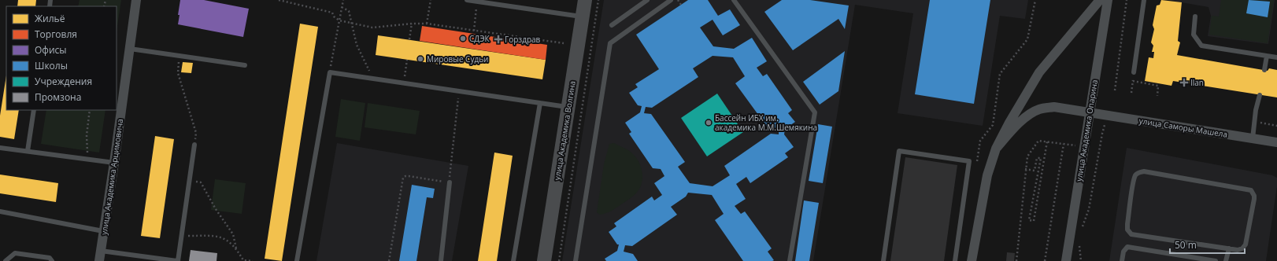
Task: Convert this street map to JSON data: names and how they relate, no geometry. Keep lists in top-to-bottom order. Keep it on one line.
{"streets":{"street":["улица Саморы Машела","улица Академика Волгина","улица Академика Опарина","улица Академика Арцимовича"]},"crossings":[["улица Саморы Машела","улица Академика Опарина"]],"places":{"other":["СДЭК","Мировые Судьи","Бассейн ИБХ им. академика М.М.Шемякина"],"health":["Горздрав","Ilan"]},"legend":["Жильё","Торговля","Офисы","Школы","Учреждения","Промзона"],"scale_bar":"50 m"}
